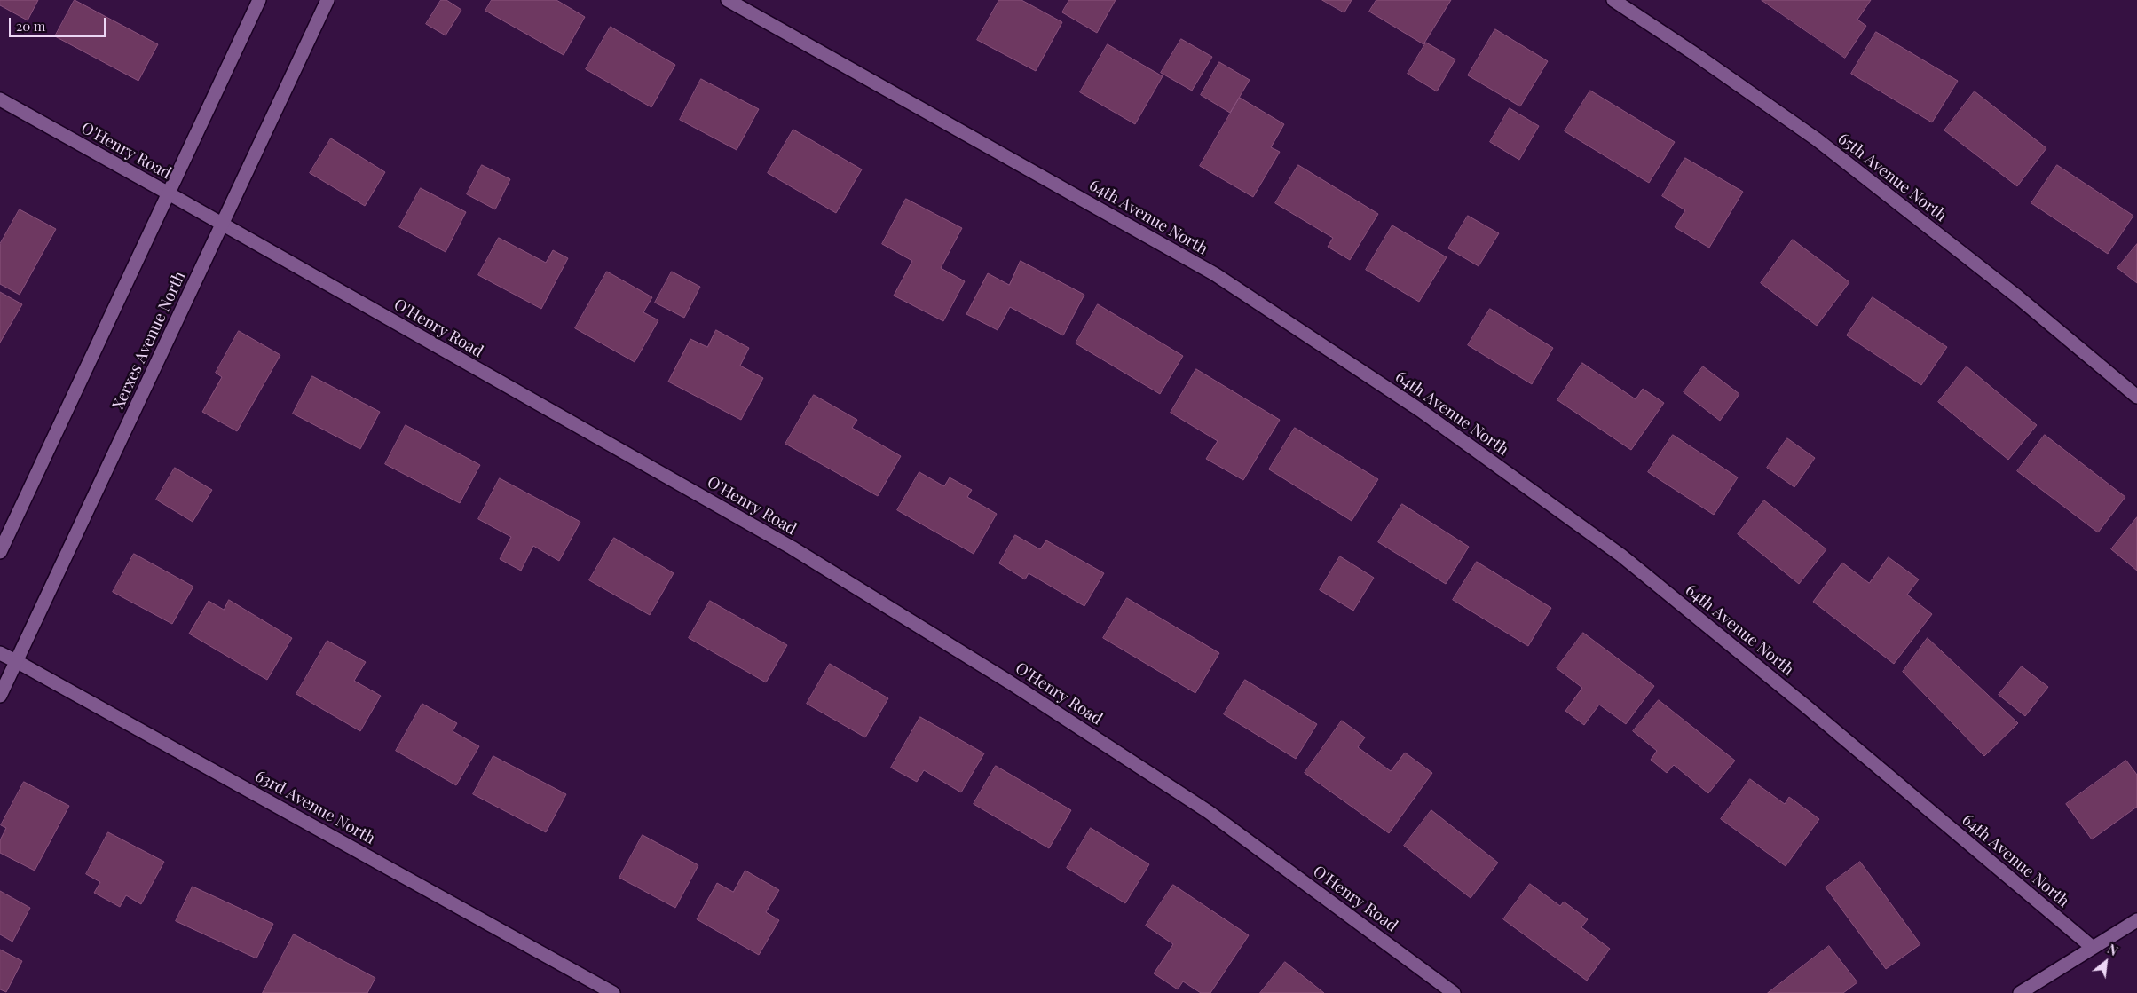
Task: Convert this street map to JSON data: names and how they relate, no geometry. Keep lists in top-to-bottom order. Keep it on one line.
{"streets":{"street":["O'Henry Road","65th Avenue North","64th Avenue North","Xerxes Avenue North","63rd Avenue North"]},"crossings":[["O'Henry Road","Xerxes Avenue North"],["Xerxes Avenue North","63rd Avenue North"]],"scale_bar":"20 m","north":"top right"}
